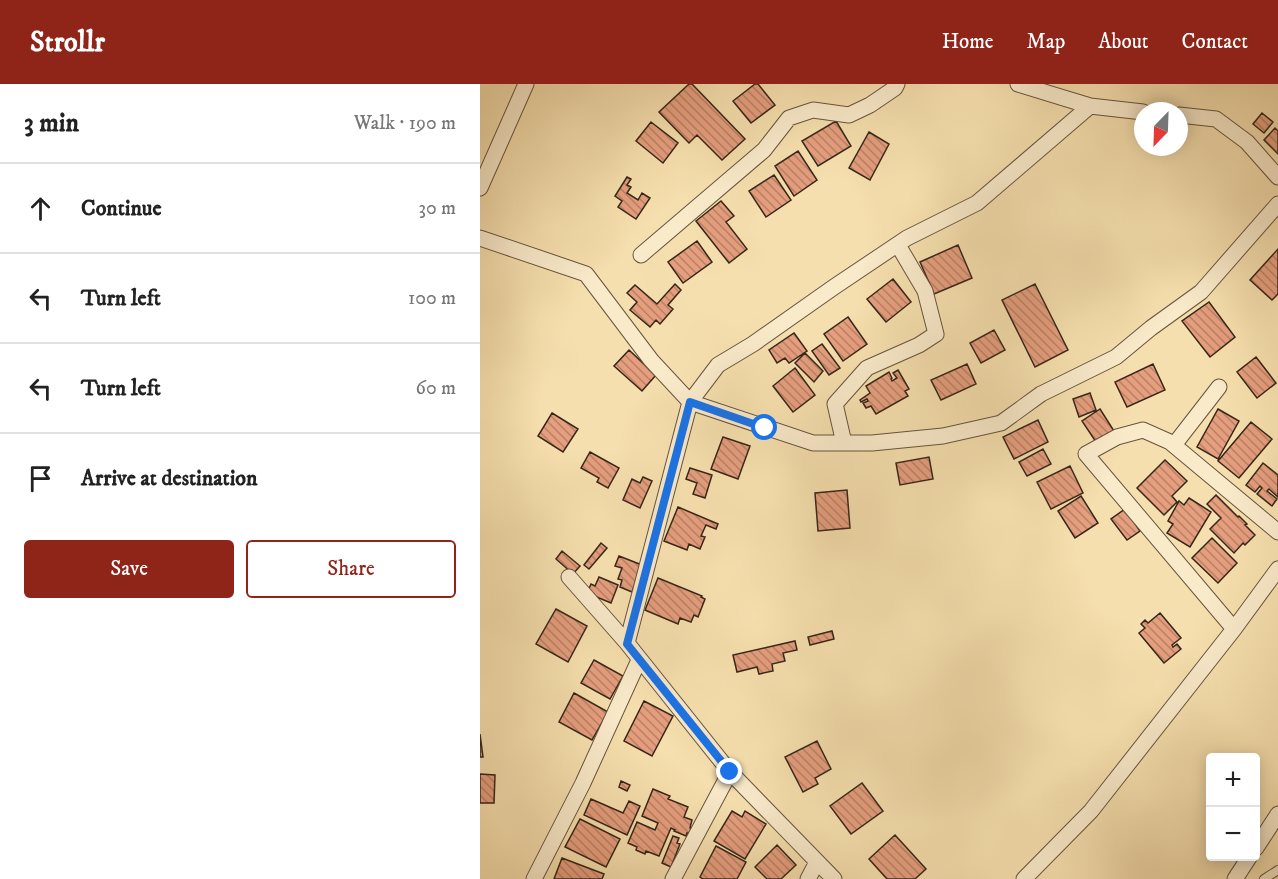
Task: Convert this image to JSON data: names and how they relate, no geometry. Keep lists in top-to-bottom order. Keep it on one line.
{"north":"bottom left","page":{"header":"Strollr","nav":["Home","Map","About","Contact"],"heading":["3 min","Walk · 190 m"],"list":[["Continue","30 m"],["Turn left","100 m"],["Turn left","60 m"],"Arrive at destination"],"buttons":["Save","Share"],"map_buttons":["+","−"]}}
